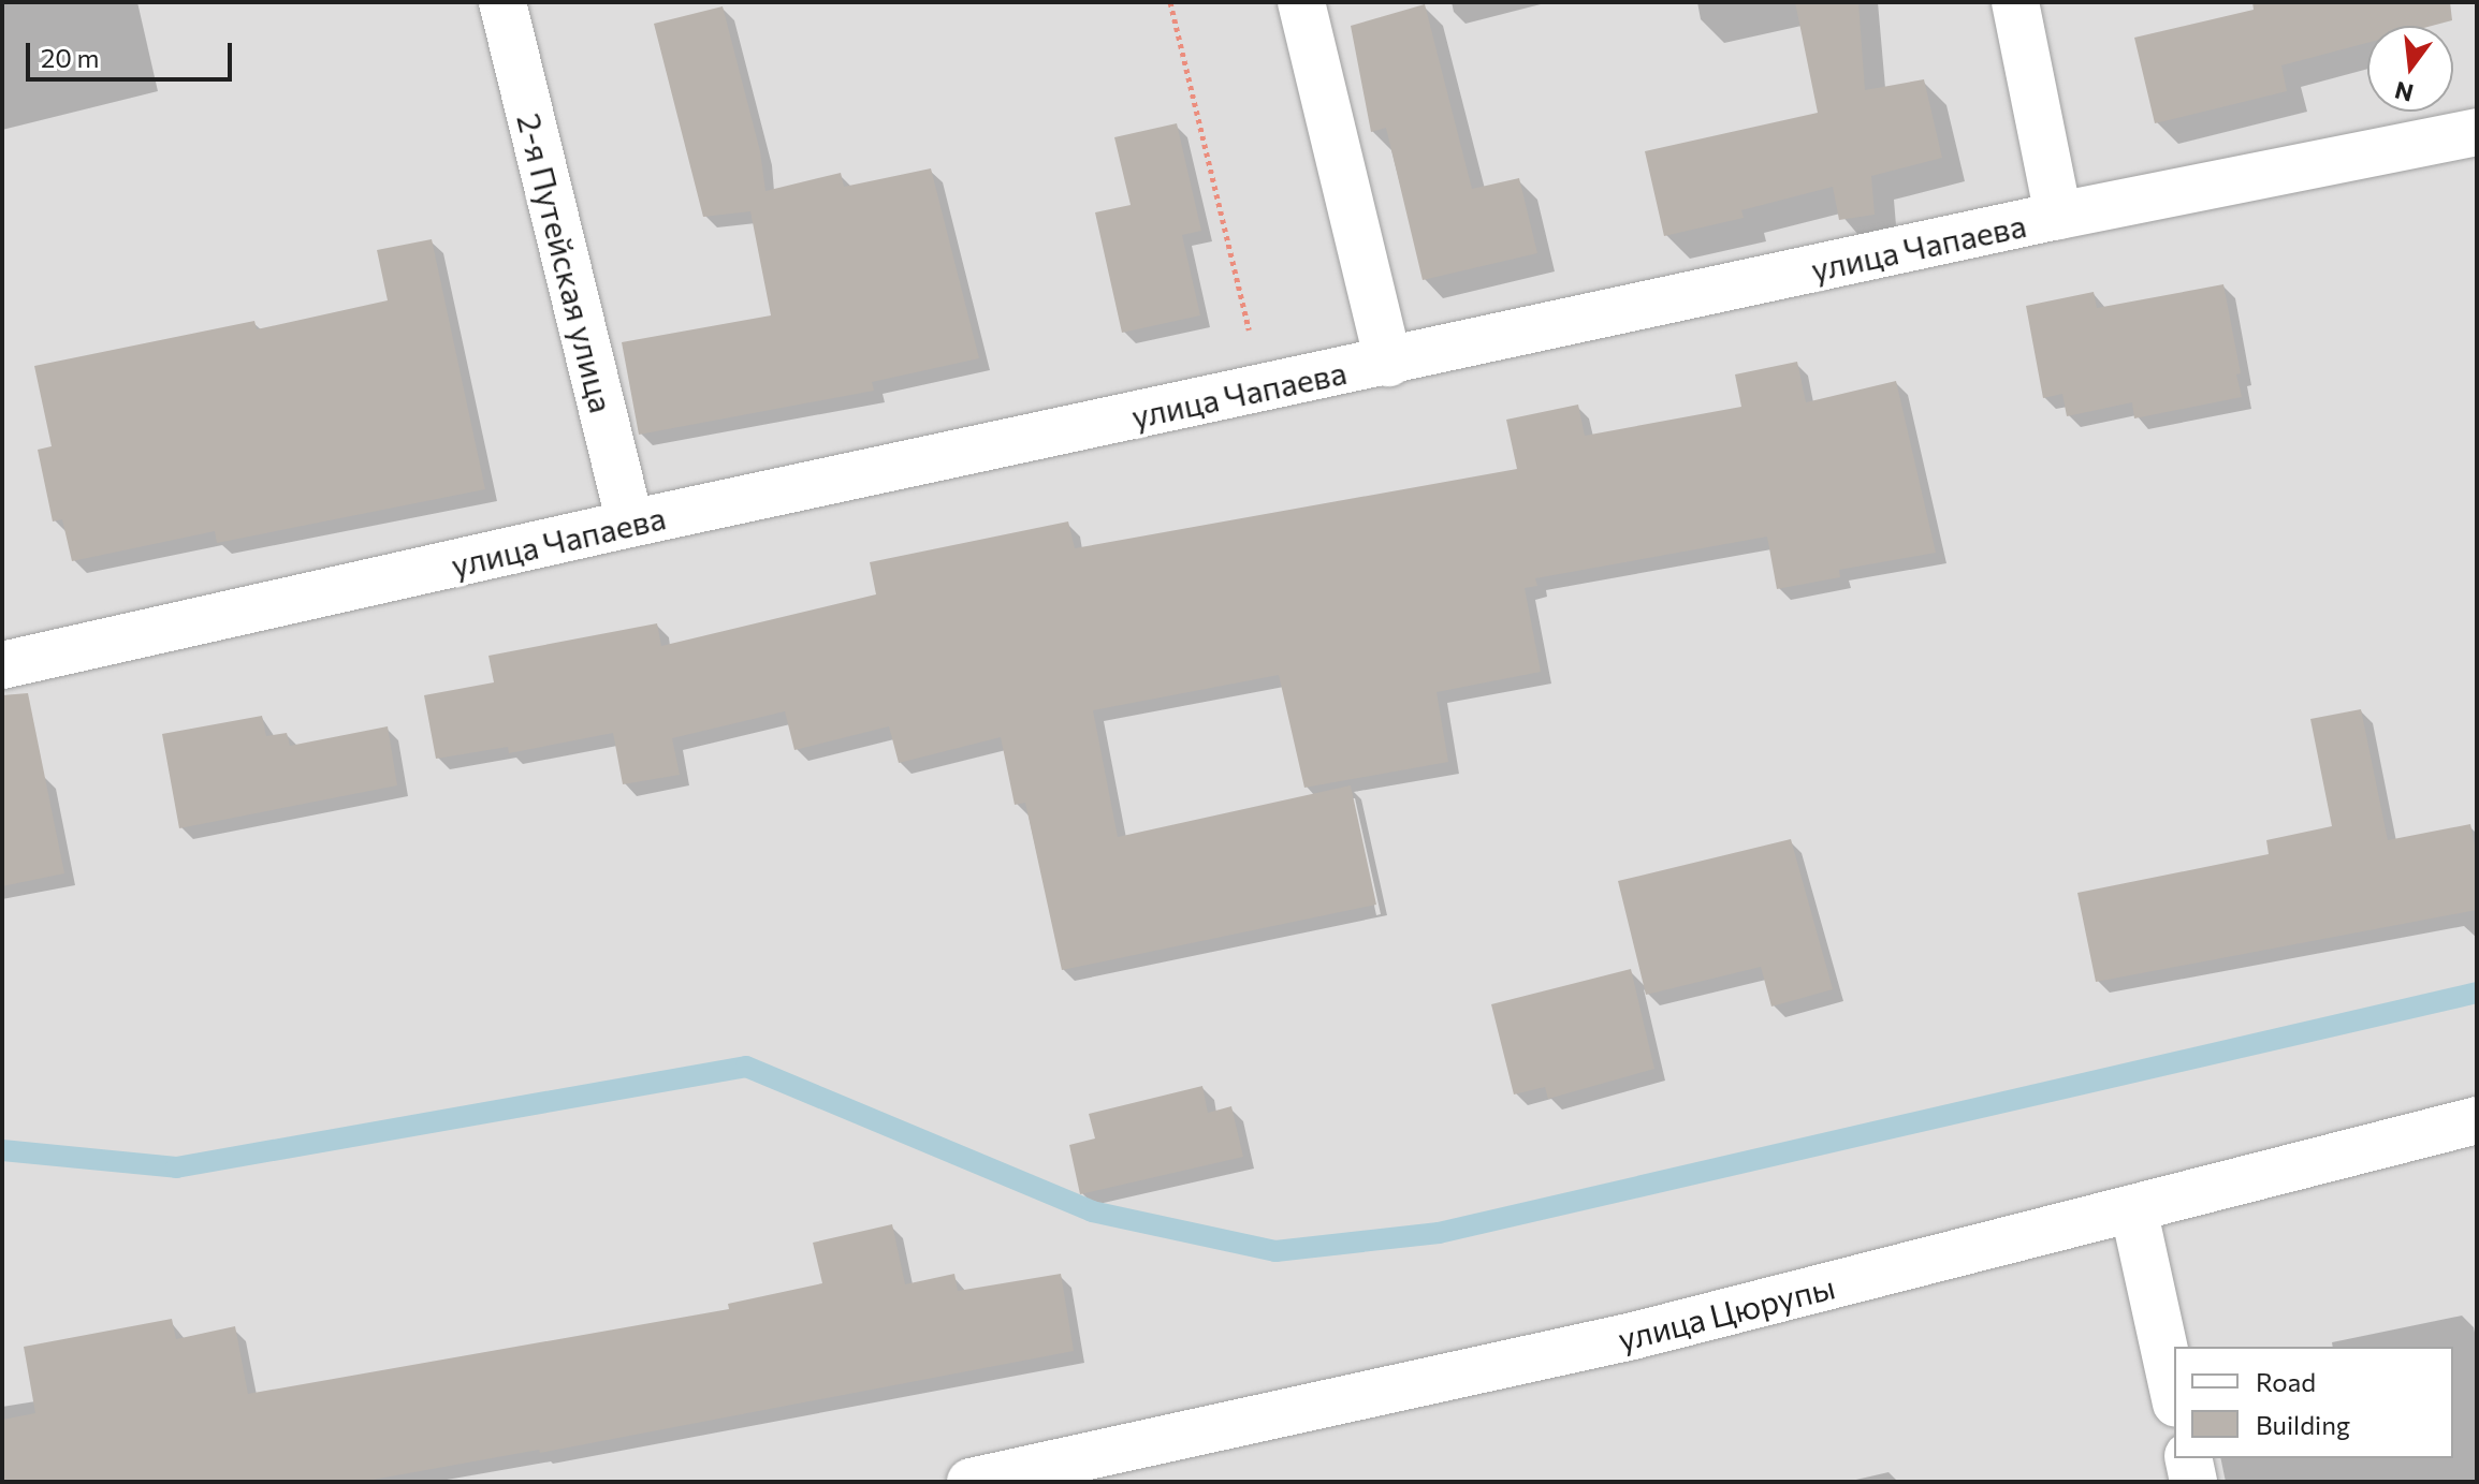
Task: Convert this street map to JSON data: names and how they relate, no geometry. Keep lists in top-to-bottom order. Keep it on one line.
{"streets":{"street":["улица Чапаева","2-я Путейская улица","улица Цюрупы"]},"crossings":[["улица Чапаева","2-я Путейская улица"]],"legend":["Road","Building"],"scale_bar":"20 m","north":"bottom"}
